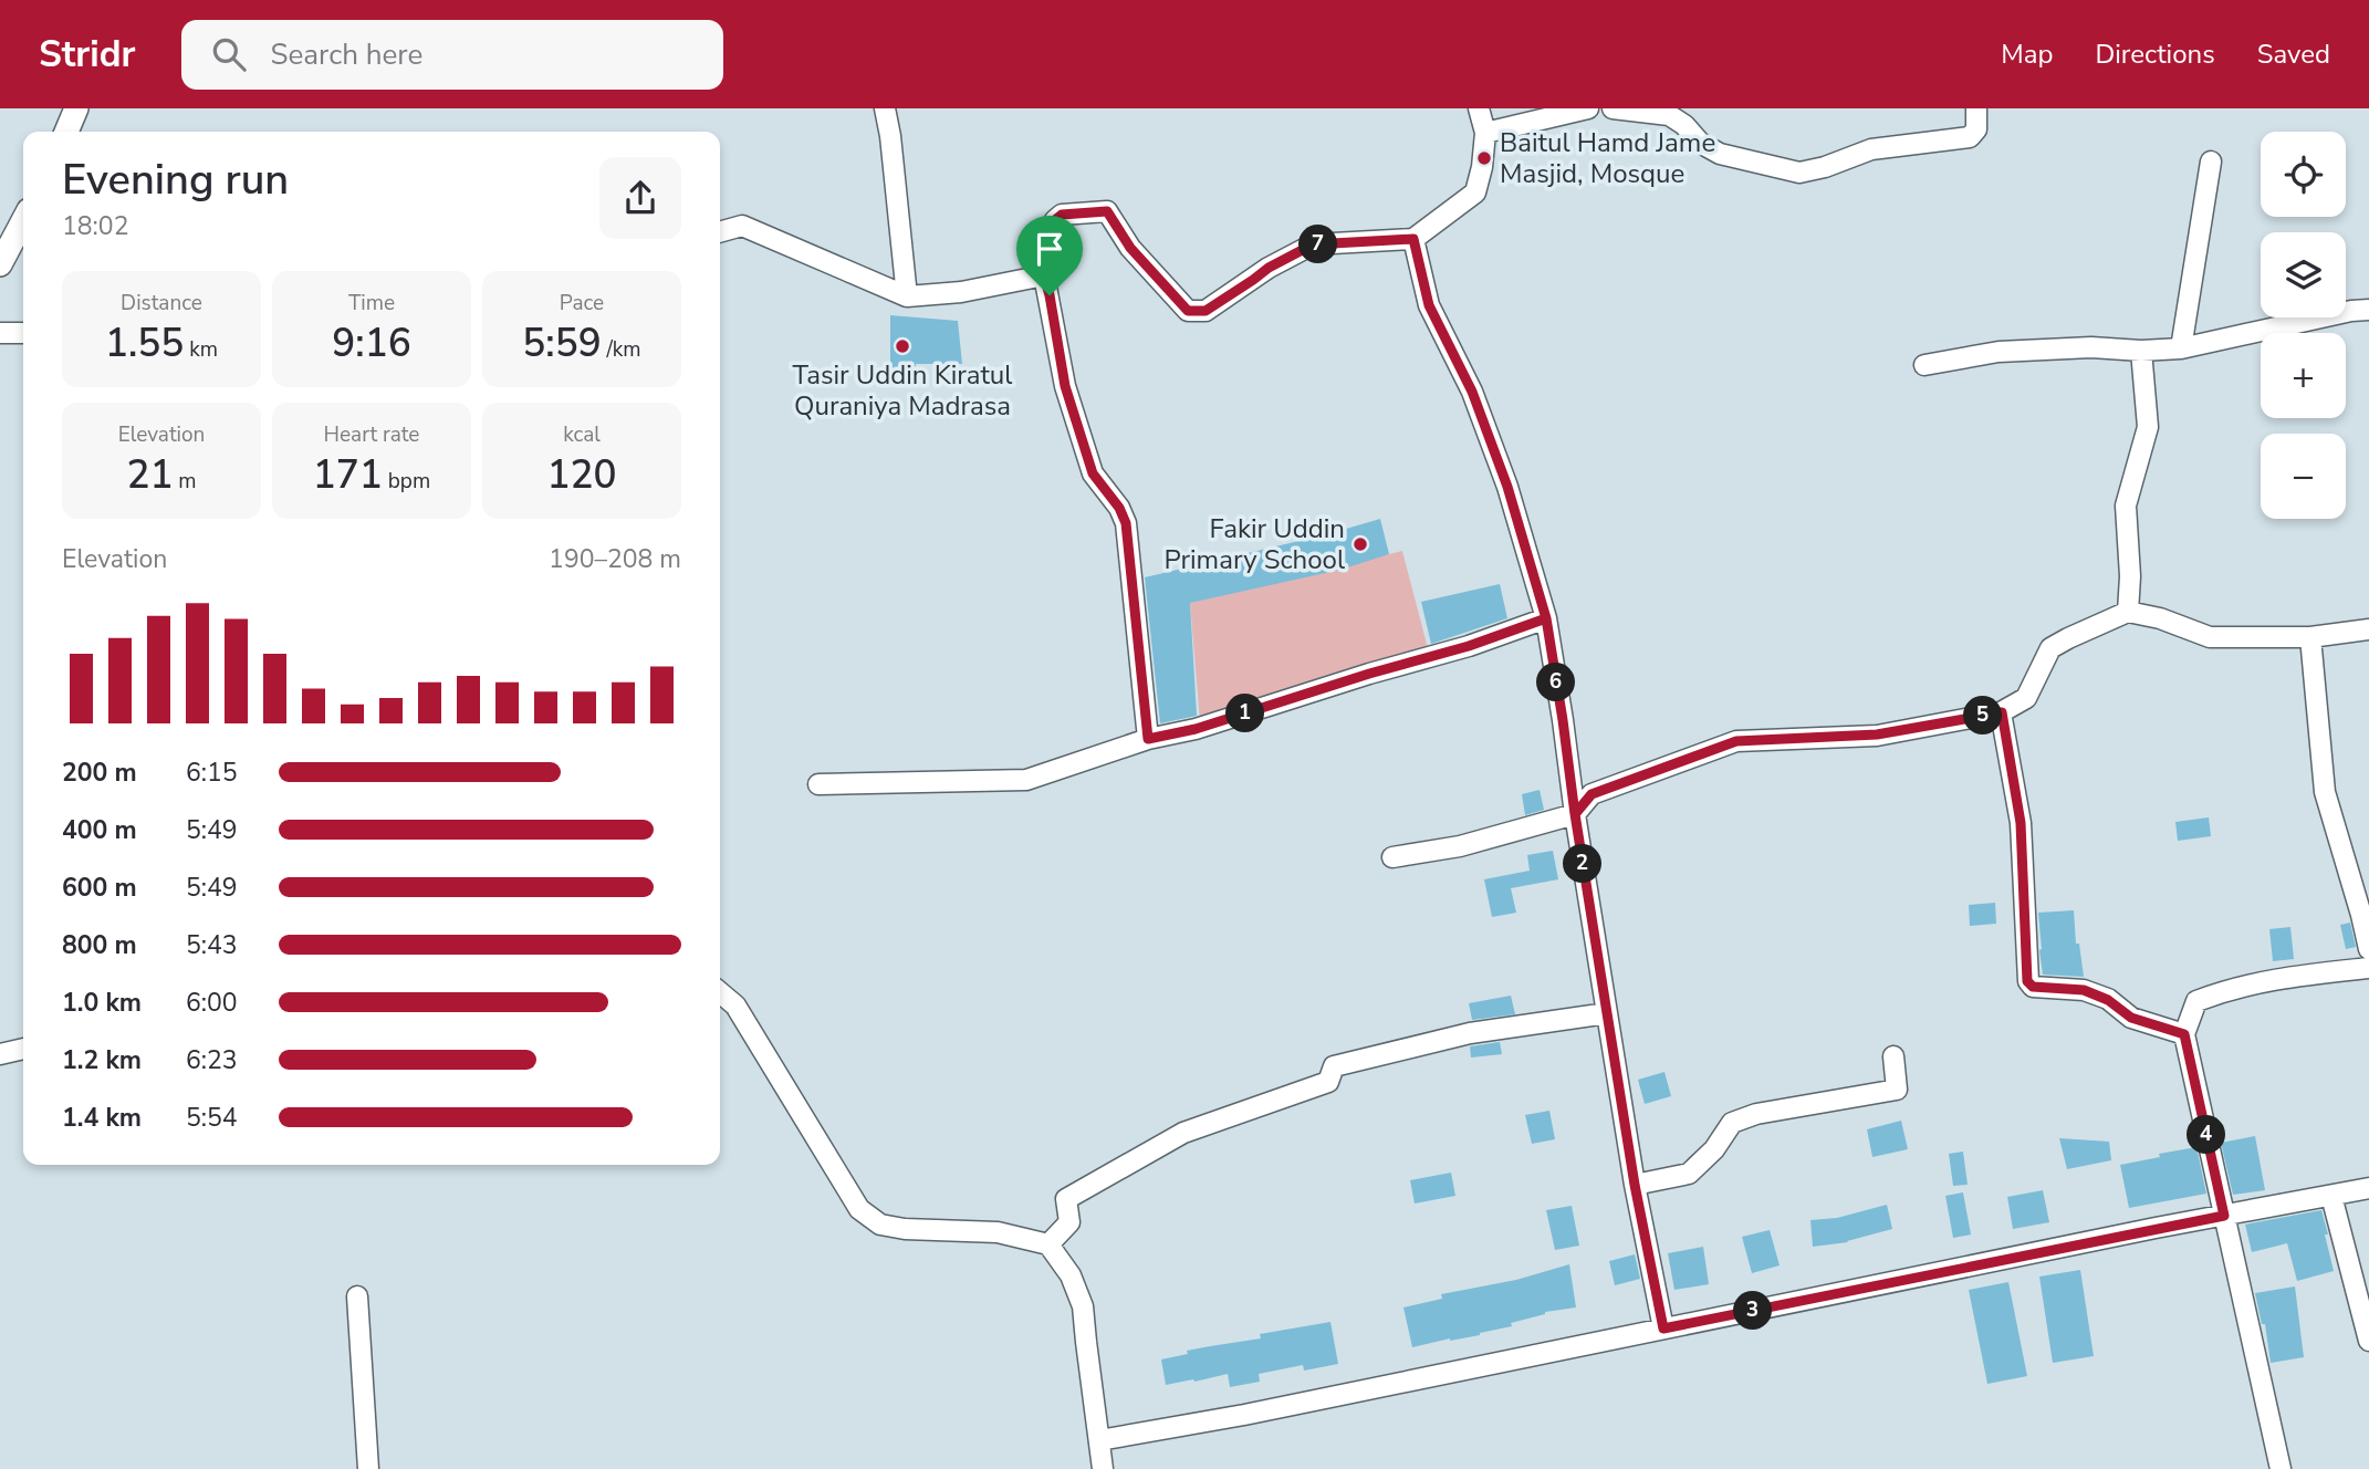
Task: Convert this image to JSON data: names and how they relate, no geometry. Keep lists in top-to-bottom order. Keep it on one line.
{"places":["Baitul Hamd Jame Masjid, Mosque","Tasir Uddin Kiratul Quraniya Madrasa","Fakir Uddin Primary School"],"page":{"header":"Stridr","search":"Search here","nav":["Map","Directions","Saved"],"map_buttons":["+","−"],"heading":["Evening run","18:02"],"pins":["7","6","1","5","2","4","3"],"stats":[["Distance","1.55 km"],["Time","9:16"],["Pace","5:59 /km"],["Elevation","21 m"],["Heart rate","171 bpm"],["kcal","120"]],"chart":["Elevation","190–208 m"],"list":[{"name":"200 m","note":"6:15"},{"name":"400 m","note":"5:49"},{"name":"600 m","note":"5:49"},{"name":"800 m","note":"5:43"},{"name":"1.0 km","note":"6:00"},{"name":"1.2 km","note":"6:23"},{"name":"1.4 km","note":"5:54"}]}}
